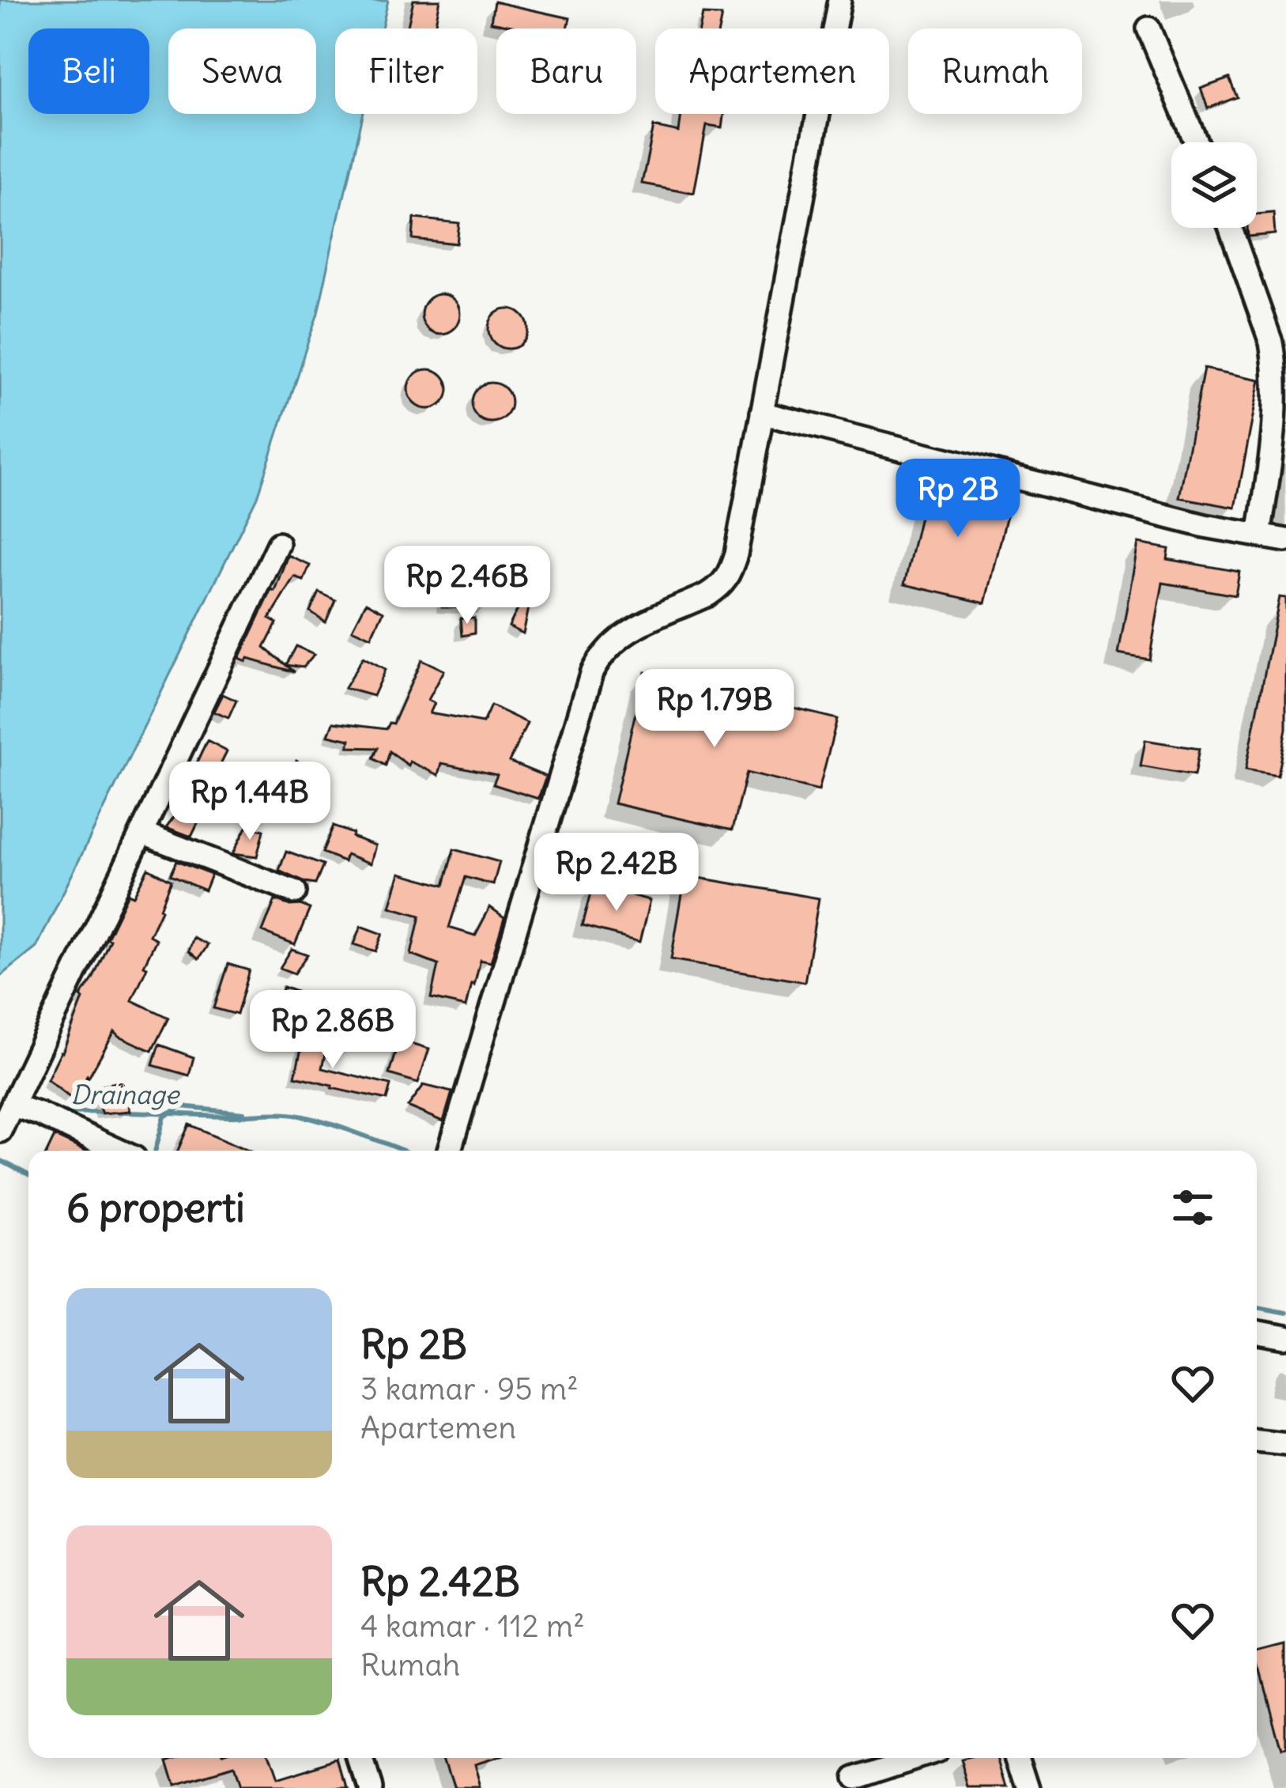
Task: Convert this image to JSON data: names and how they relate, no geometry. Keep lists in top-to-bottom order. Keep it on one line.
{"water":["Drainage"],"page":{"chip":["Beli","Sewa","Filter","Baru","Apartemen","Rumah"],"price":["Rp 2B","Rp 2.46B","Rp 1.79B","Rp 1.44B","Rp 2.42B","Rp 2.86B"],"heading":"6 properti","list":[{"name":"Rp 2B","note":"3 kamar · 95 m² · Apartemen"},{"name":"Rp 2.42B","note":"4 kamar · 112 m² · Rumah"}]}}
